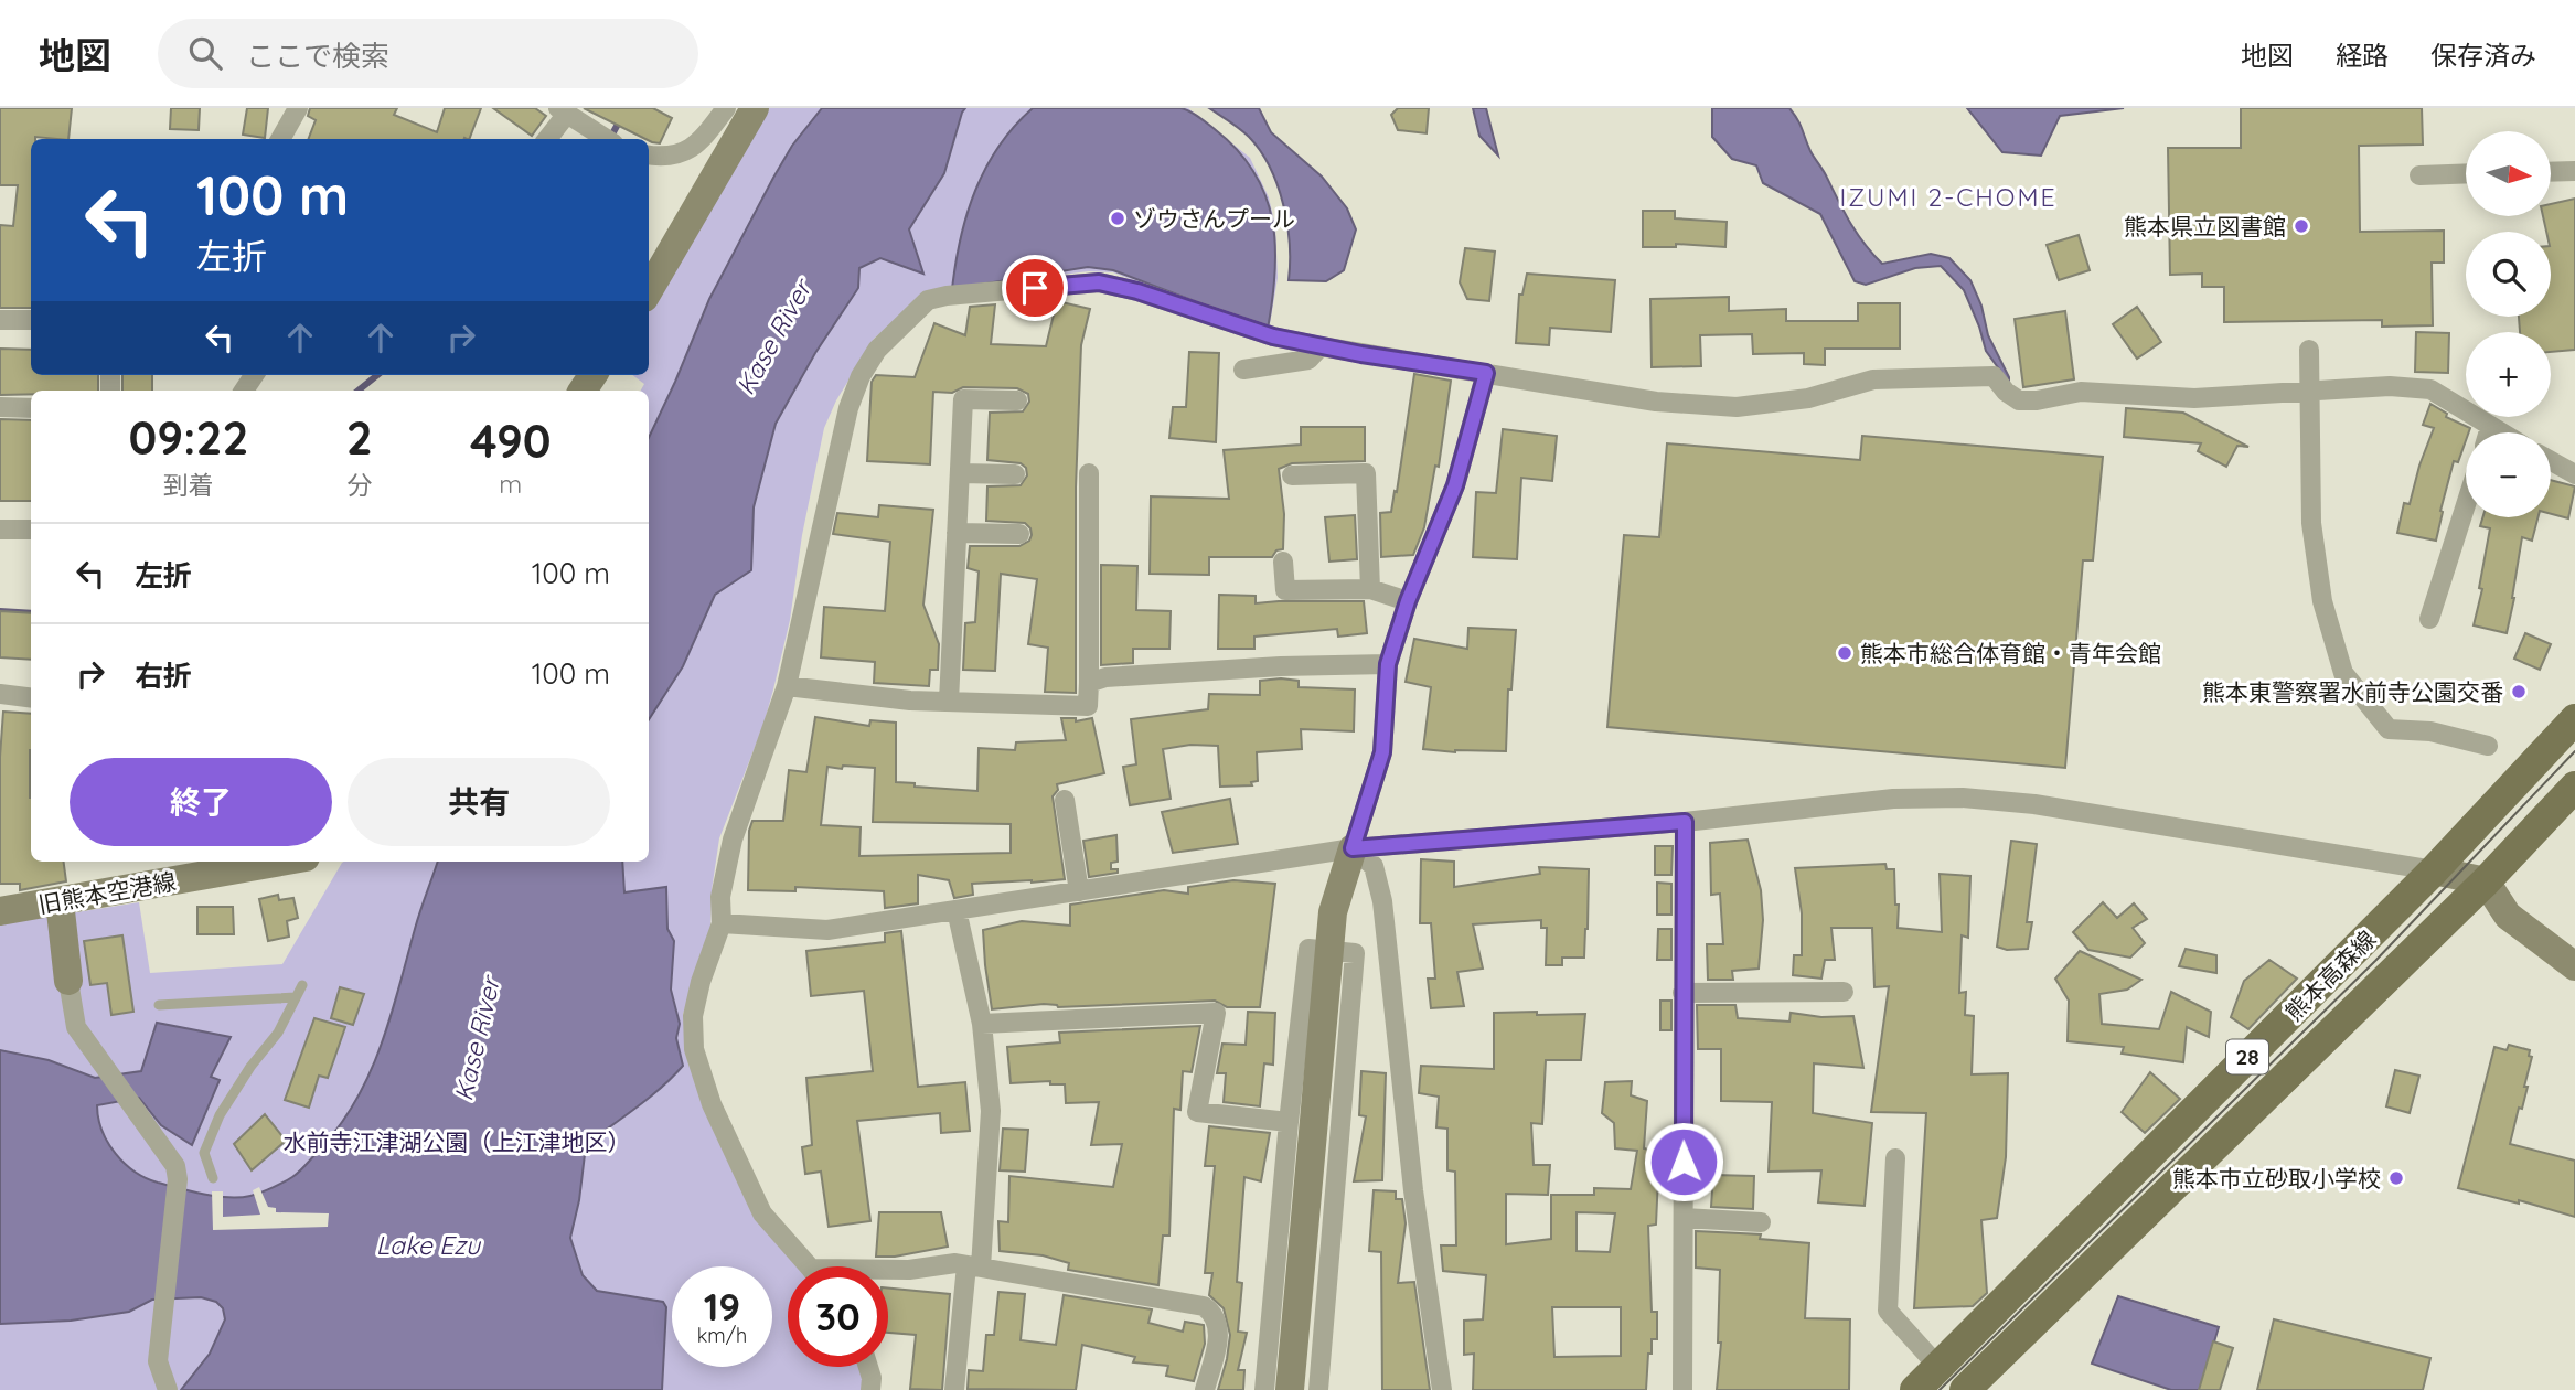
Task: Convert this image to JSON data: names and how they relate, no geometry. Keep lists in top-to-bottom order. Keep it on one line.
{"streets":{"main road":["熊本高森線","28"],"street":["旧熊本空港線"]},"districts":["IZUMI 2-CHOME"],"water":["Kase River","Lake Ezu"],"parks":["水前寺江津湖公園（上江津地区）"],"places":["ゾウさんプール","熊本県立図書館","熊本市総合体育館・青年会館","熊本東警察署水前寺公園交番","熊本市立砂取小学校"],"north":"right","page":{"header":"地図","search":"ここで検索","nav":["地図","経路","保存済み"],"map_buttons":["+","−"],"turn":["100 m","左折"],"eta":["09:22","到着","2","分","490","m"],"list":[{"name":"左折","value":"100 m"},{"name":"右折","value":"100 m"}],"buttons":["終了","共有"],"speed":"19 km/h","limit":"30"}}
